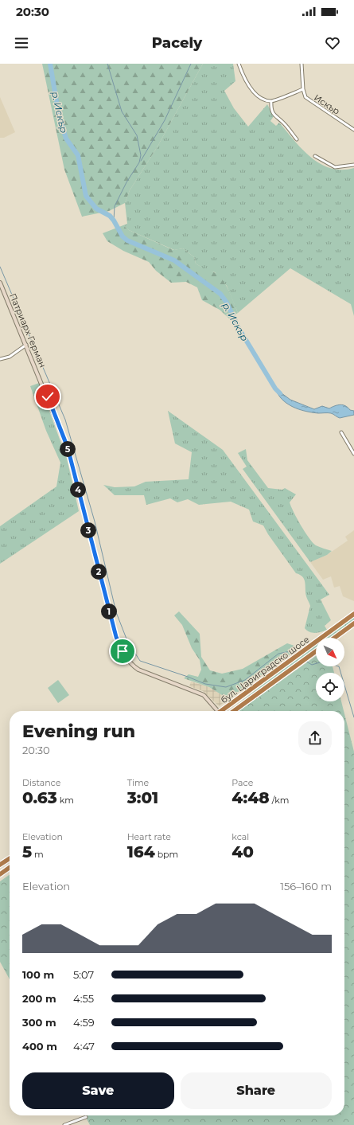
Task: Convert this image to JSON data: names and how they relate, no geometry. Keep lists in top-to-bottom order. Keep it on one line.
{"streets":{"highway":["бул. Цариградско шосе"],"street":["Искър","Патриарх Герман"]},"water":["р. Искър"],"north":"bottom right","page":{"status":"20:30","header":"Pacely","pins":["5","4","3","2","1"],"heading":["Evening run","20:30"],"stats":[["Distance","0.63 km"],["Time","3:01"],["Pace","4:48 /km"],["Elevation","5 m"],["Heart rate","164 bpm"],["kcal","40"]],"chart":["Elevation","156–160 m"],"list":[{"name":"100 m","note":"5:07"},{"name":"200 m","note":"4:55"},{"name":"300 m","note":"4:59"},{"name":"400 m","note":"4:47"}],"buttons":["Save","Share"]}}
